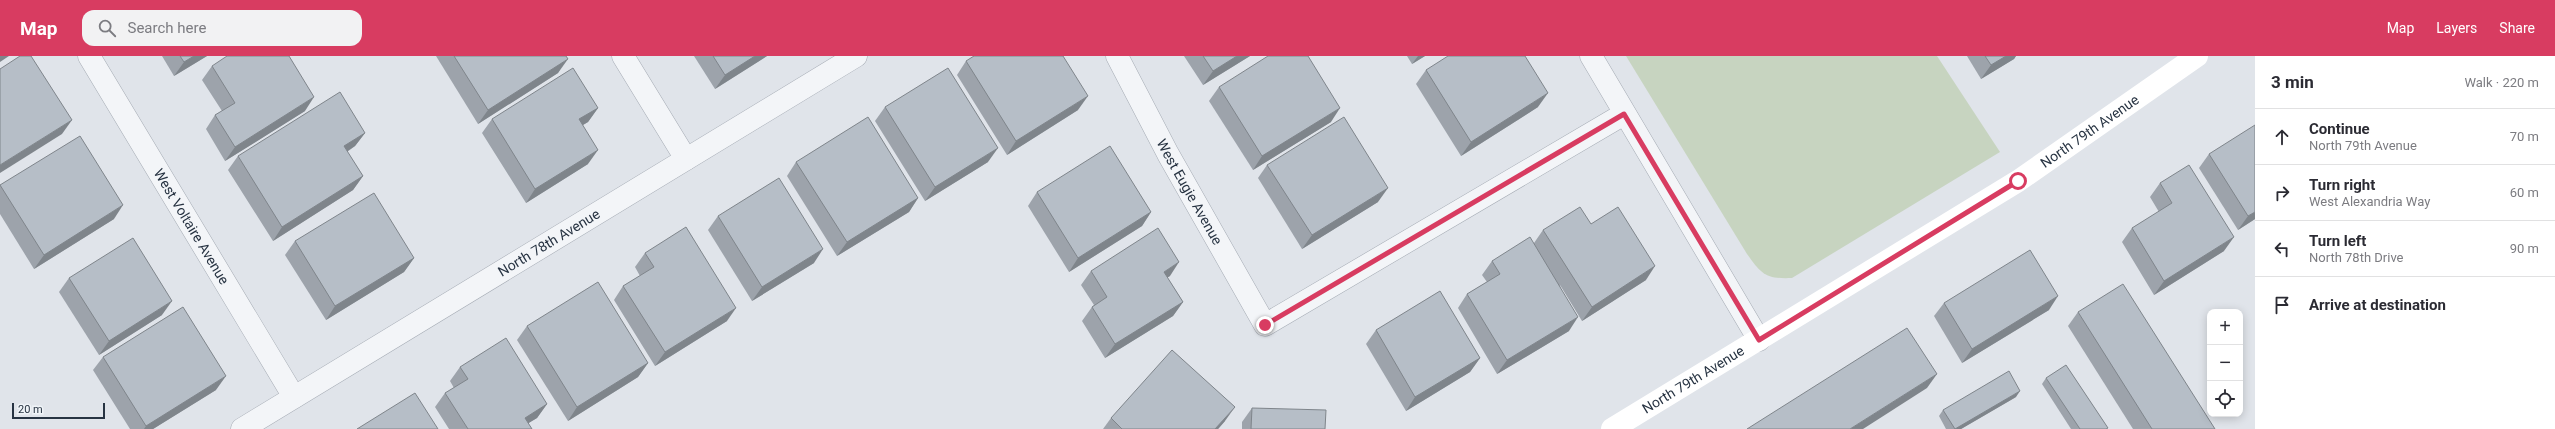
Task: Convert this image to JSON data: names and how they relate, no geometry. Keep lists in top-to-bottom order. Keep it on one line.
{"streets":{"street":["North 79th Avenue","West Eugie Avenue","West Voltaire Avenue","North 78th Avenue"]},"crossings":[["West Voltaire Avenue","North 78th Avenue"]],"scale_bar":"20 m","page":{"header":"Map","search":"Search here","nav":["Map","Layers","Share"],"heading":["3 min","Walk · 220 m"],"list":[["Continue","North 79th Avenue","70 m"],["Turn right","West Alexandria Way","60 m"],["Turn left","North 78th Drive","90 m"],"Arrive at destination"],"map_buttons":["+","−"],"scale":"20 m"}}
